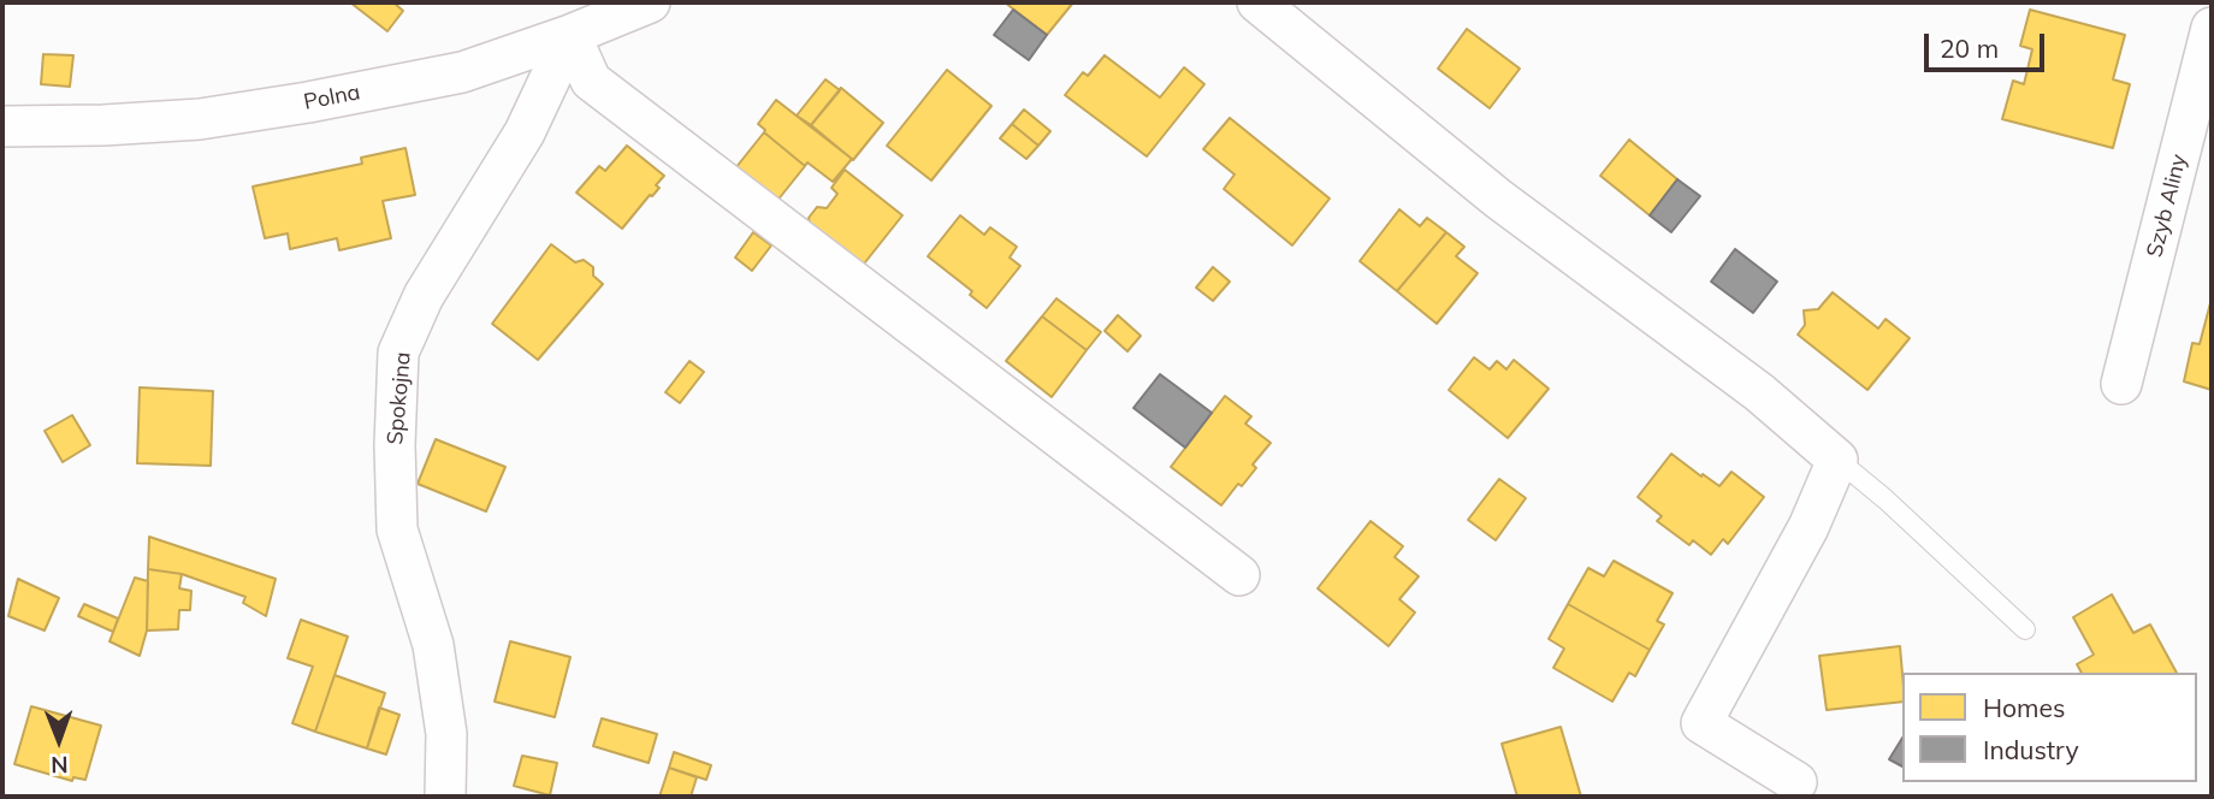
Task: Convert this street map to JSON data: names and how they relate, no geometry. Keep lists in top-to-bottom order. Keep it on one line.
{"streets":{"street":["Polna","Szyb Aliny","Spokojna"]},"crossings":[["Polna","Spokojna"]],"legend":["Homes","Industry"],"scale_bar":"20 m","north":"bottom"}
